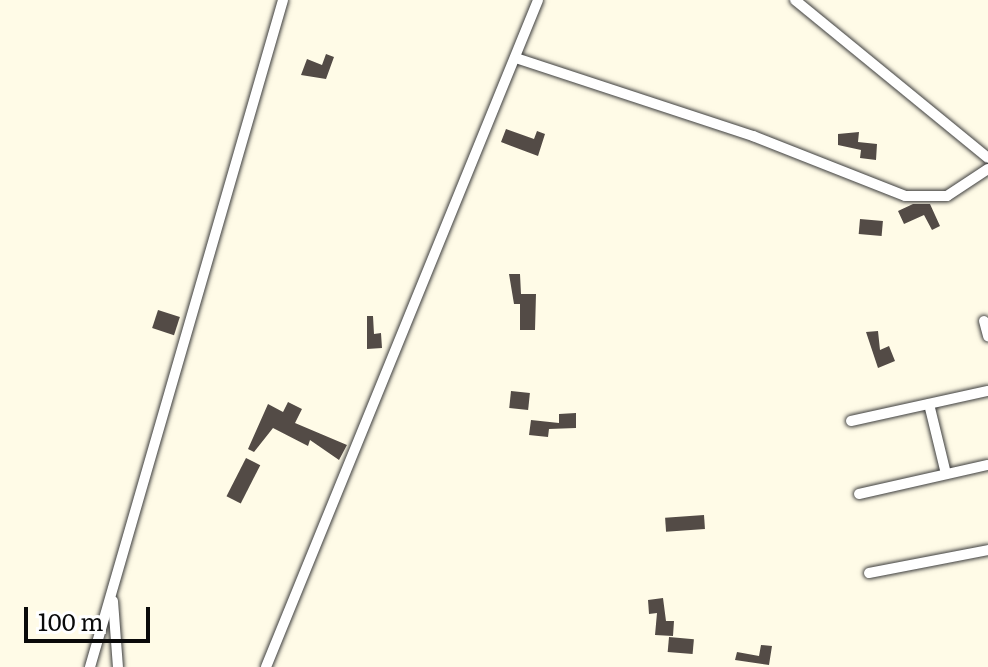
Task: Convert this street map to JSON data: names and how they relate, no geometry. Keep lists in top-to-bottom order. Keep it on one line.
{"scale_bar":"100 m"}
